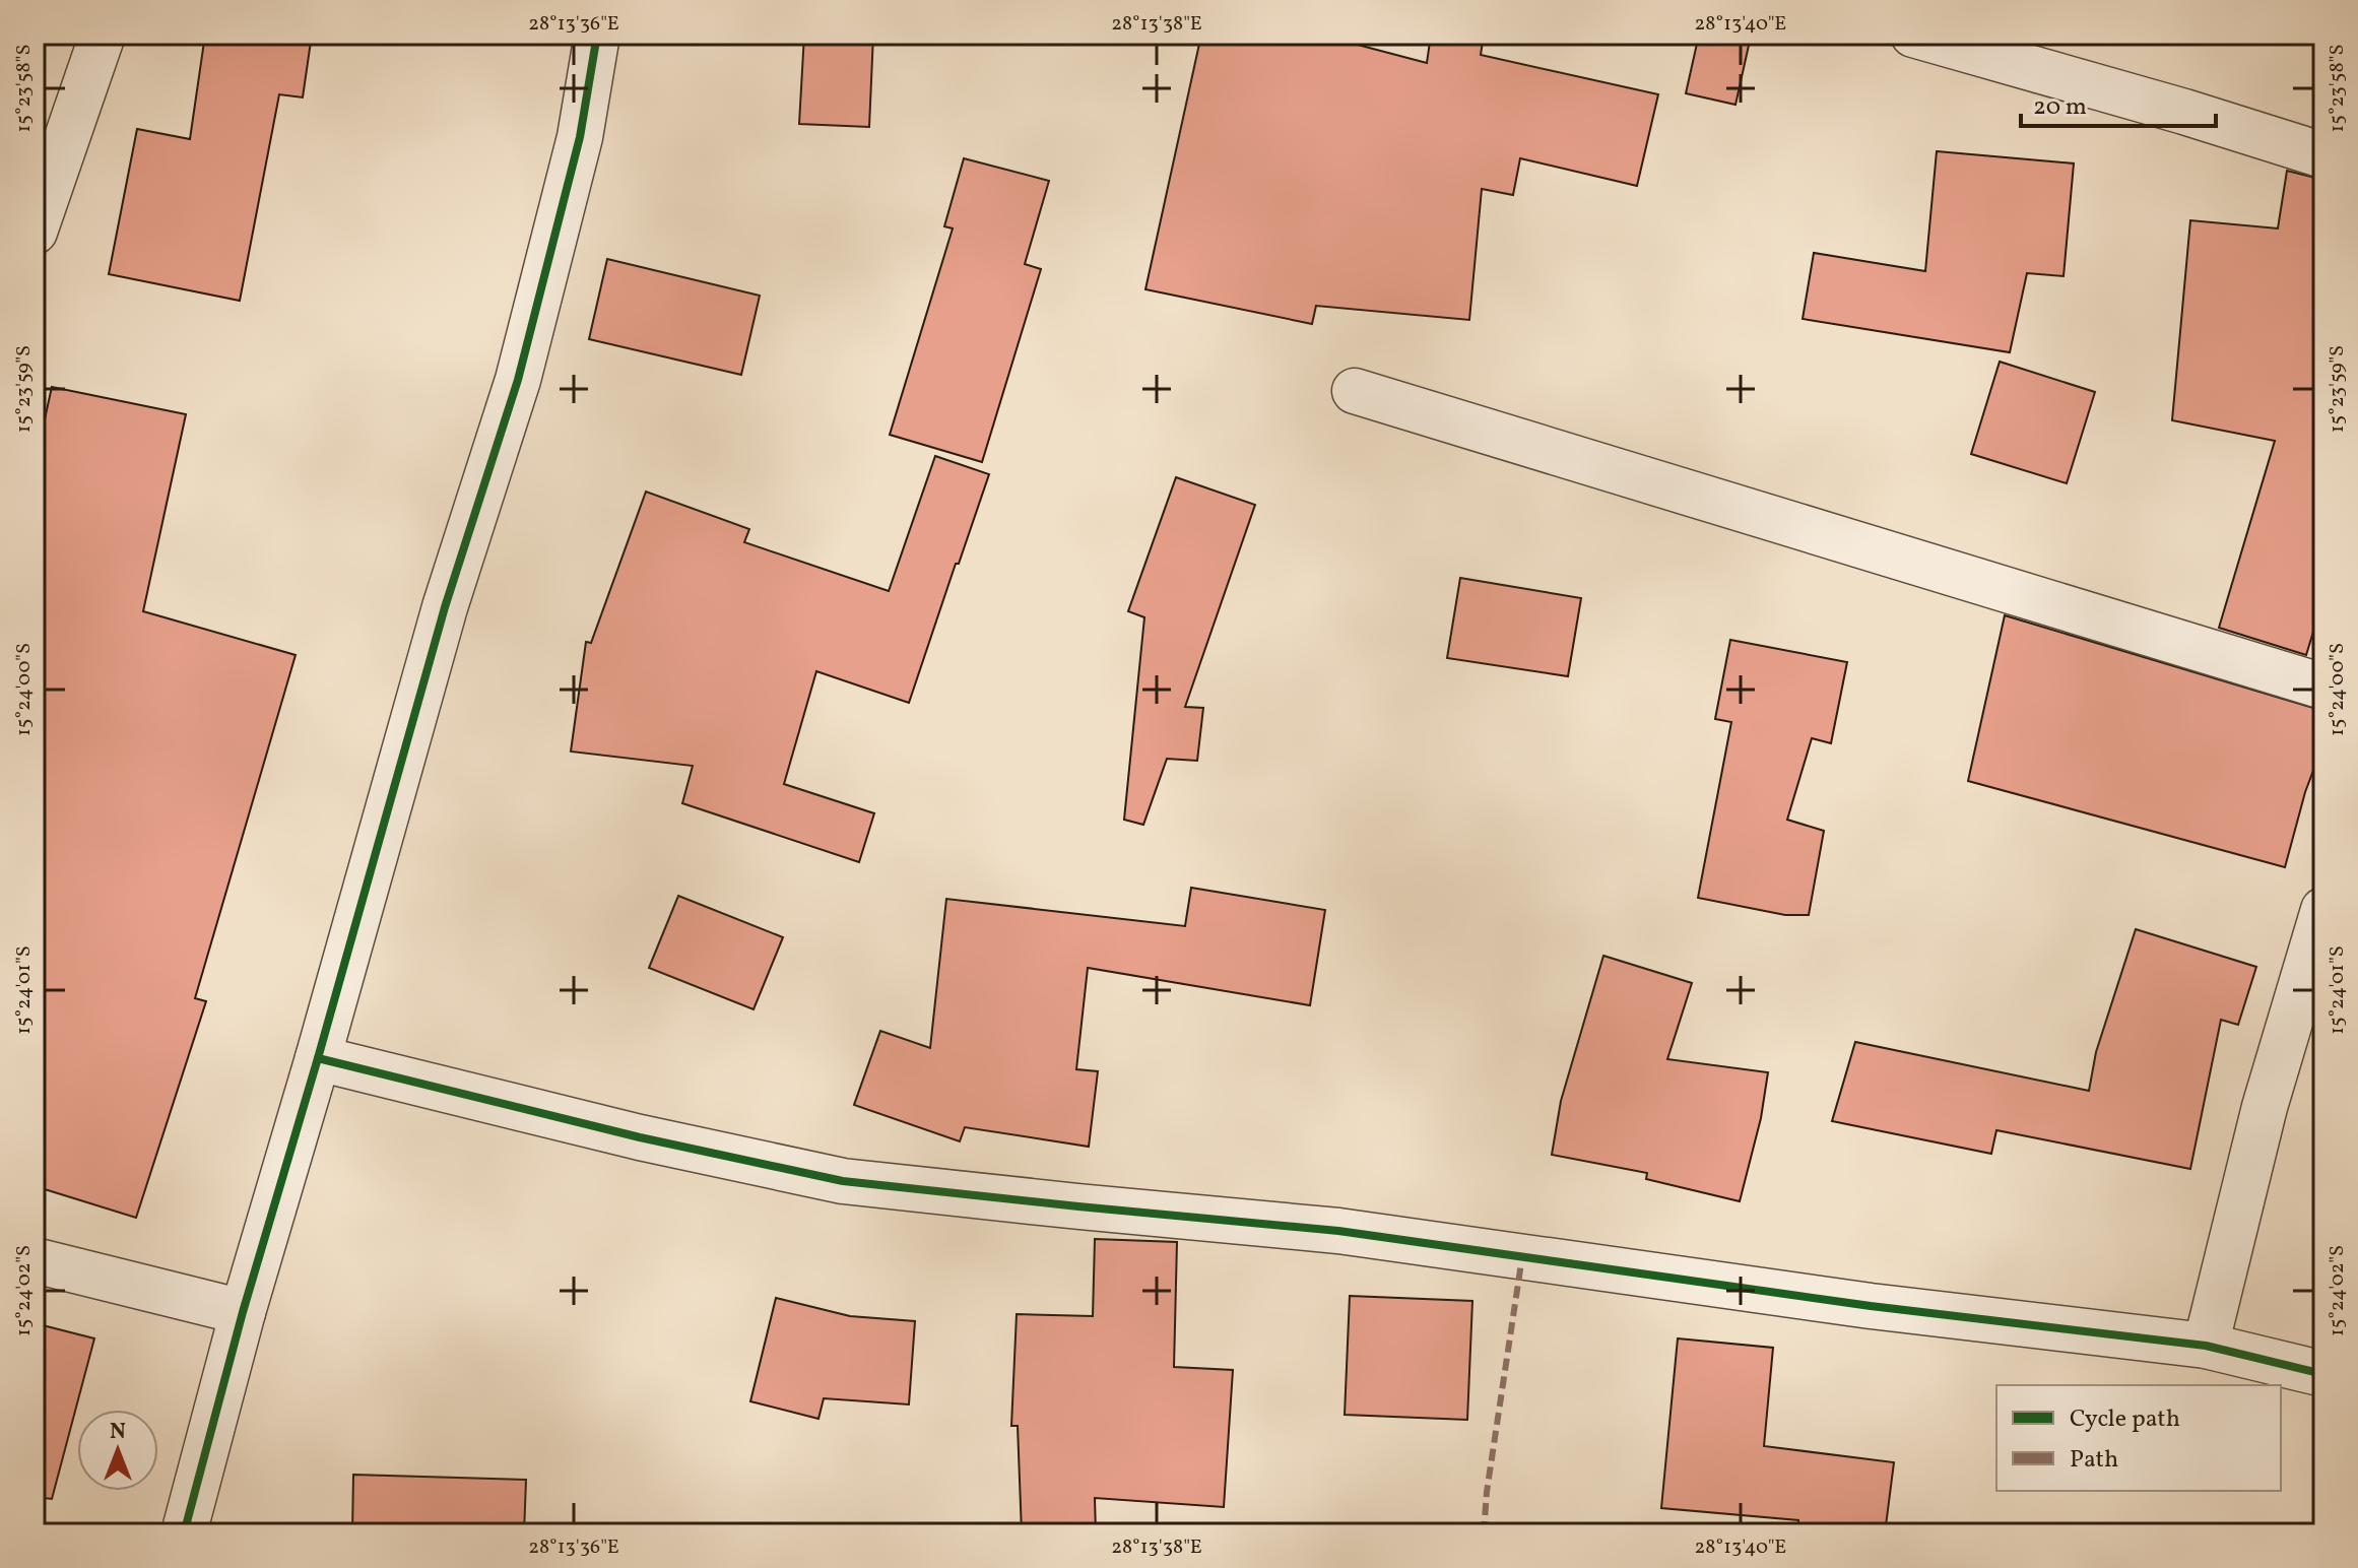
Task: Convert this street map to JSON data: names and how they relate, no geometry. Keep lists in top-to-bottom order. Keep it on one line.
{"legend":["Cycle path","Path"],"scale_bar":"20 m","north":"top","coordinates":["28°13'36\"E","28°13'38\"E","28°13'40\"E","15°23'58\"S","15°23'59\"S","15°24'00\"S","15°24'01\"S","15°24'02\"S"]}
